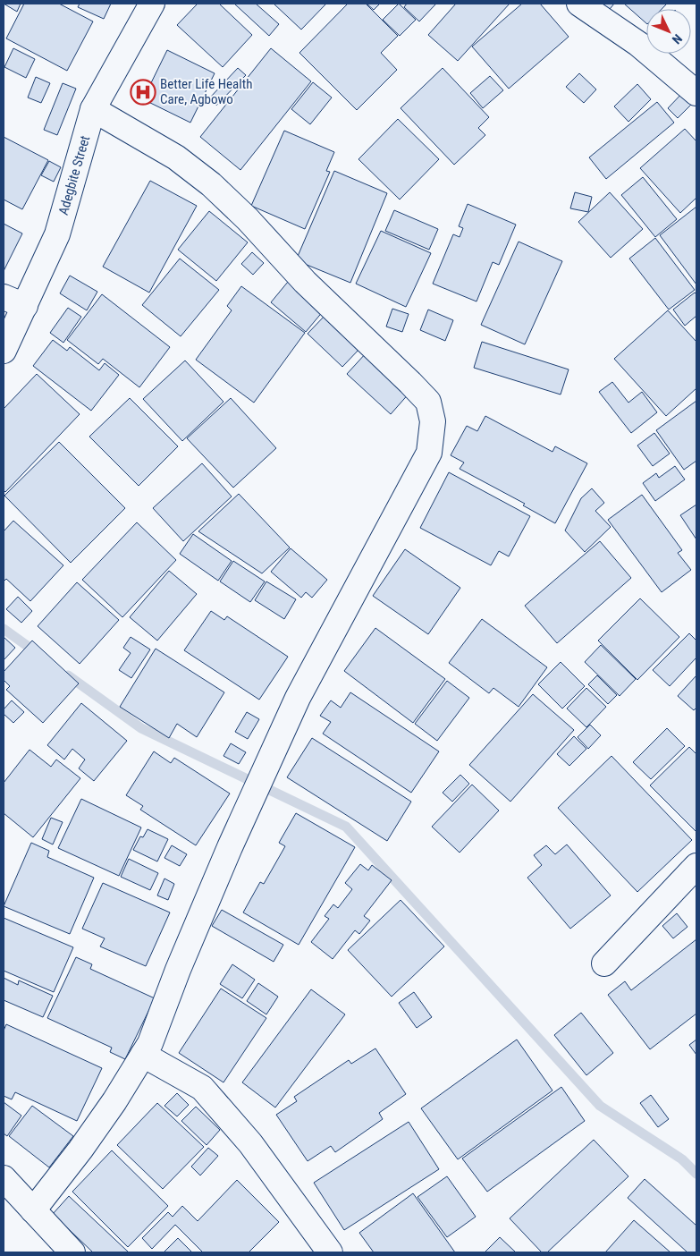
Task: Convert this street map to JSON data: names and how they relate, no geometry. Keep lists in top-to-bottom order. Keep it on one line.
{"streets":{"street":["Adegbite Street"]},"places":{"hospital":["Better Life Health Care, Agbowo"]},"north":"bottom right"}
